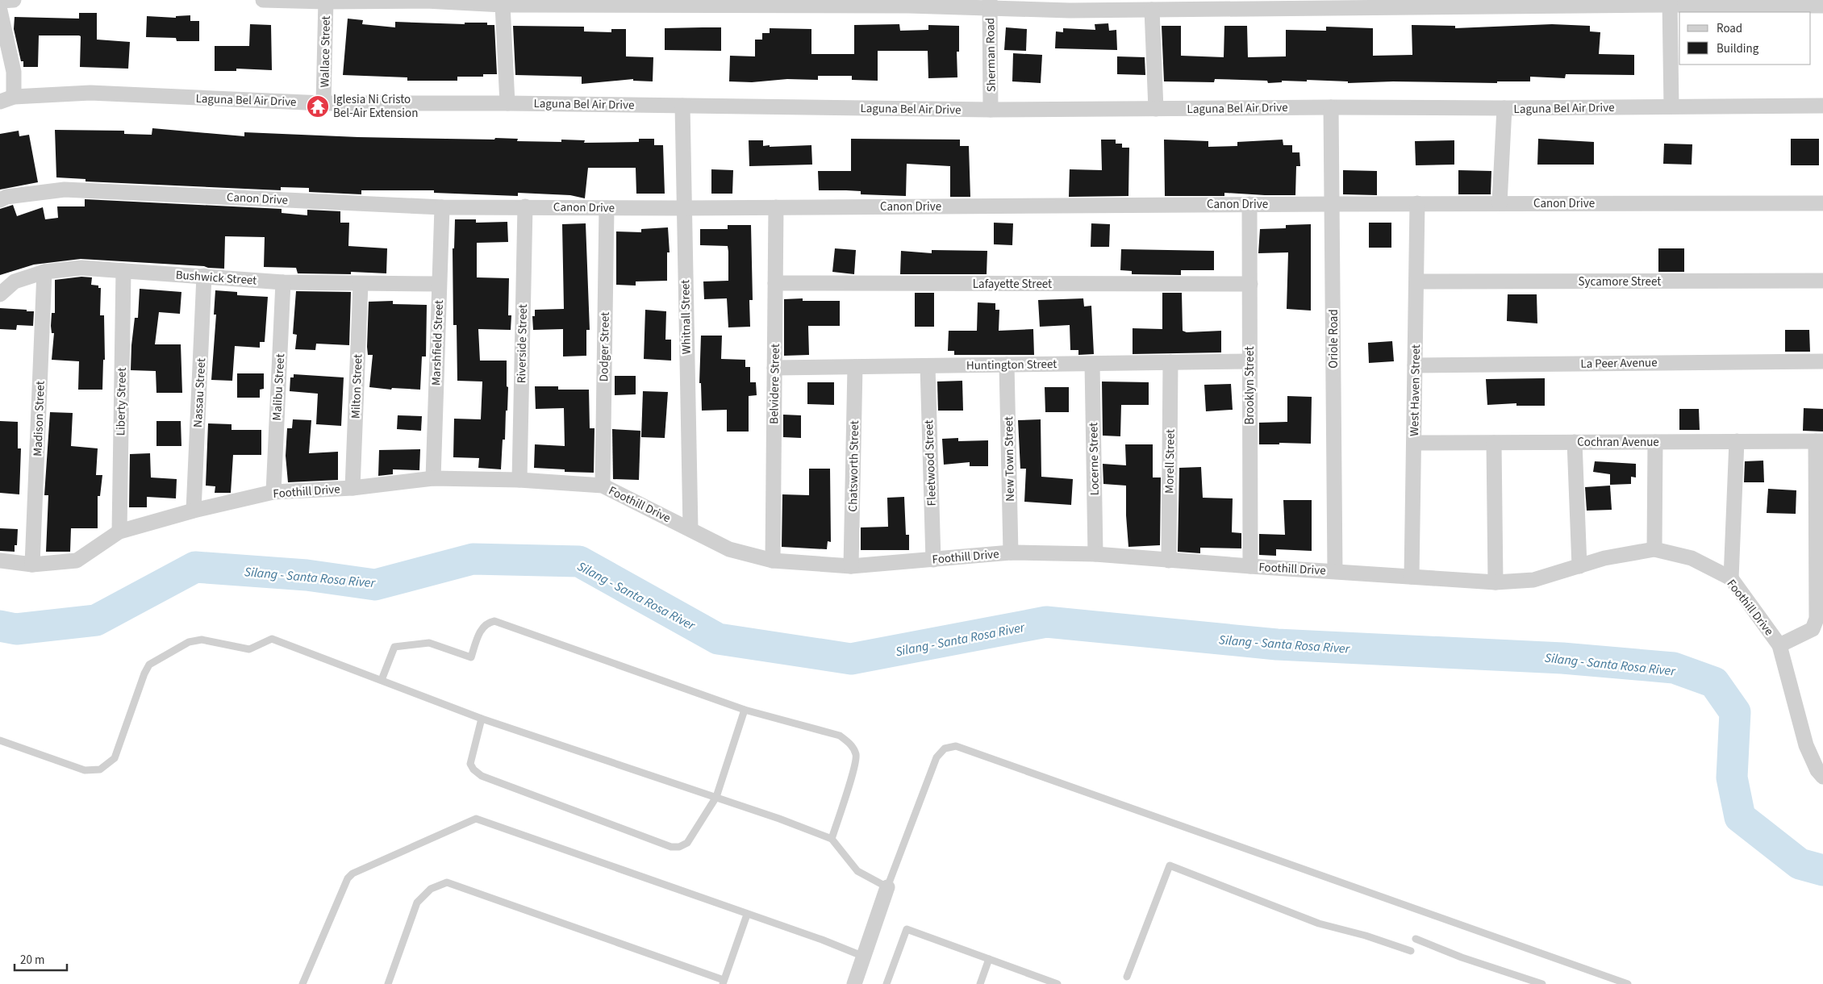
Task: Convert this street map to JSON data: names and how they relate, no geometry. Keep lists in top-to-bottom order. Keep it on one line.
{"streets":{"street":["Wallace Street","Sherman Road","Laguna Bel Air Drive","Canon Drive","Bushwick Street","Sycamore Street","Lafayette Street","Whitnall Street","Oriole Road","Marshfield Street","Riverside Street","Dodger Street","La Peer Avenue","Huntington Street","Belvidere Street","Brooklyn Street","Milton Street","Malibu Street","West Haven Street","Nassau Street","Liberty Street","Madison Street","Cochran Avenue","New Town Street","Locerne Street","Morell Street","Fleetwood Street","Chatsworth Street","Foothill Drive"]},"crossings":[["Wallace Street","Laguna Bel Air Drive"],["Sherman Road","Laguna Bel Air Drive"],["Laguna Bel Air Drive","Whitnall Street"],["Laguna Bel Air Drive","Oriole Road"],["Canon Drive","Whitnall Street"],["Canon Drive","Oriole Road"],["Canon Drive","Marshfield Street"],["Canon Drive","Riverside Street"],["Canon Drive","Dodger Street"],["Canon Drive","Belvidere Street"],["Canon Drive","Brooklyn Street"],["Canon Drive","West Haven Street"],["Bushwick Street","Marshfield Street"],["Bushwick Street","Milton Street"],["Bushwick Street","Malibu Street"],["Bushwick Street","Nassau Street"],["Bushwick Street","Liberty Street"],["Bushwick Street","Madison Street"],["Sycamore Street","West Haven Street"],["Lafayette Street","Belvidere Street"],["Lafayette Street","Brooklyn Street"],["Whitnall Street","Foothill Drive"],["Oriole Road","Foothill Drive"],["Marshfield Street","Foothill Drive"],["Riverside Street","Foothill Drive"],["Dodger Street","Foothill Drive"],["La Peer Avenue","West Haven Street"],["Huntington Street","Belvidere Street"],["Huntington Street","Brooklyn Street"],["Huntington Street","New Town Street"],["Huntington Street","Locerne Street"],["Huntington Street","Morell Street"],["Huntington Street","Fleetwood Street"],["Huntington Street","Chatsworth Street"],["Belvidere Street","Foothill Drive"],["Brooklyn Street","Foothill Drive"],["Milton Street","Foothill Drive"],["Malibu Street","Foothill Drive"],["West Haven Street","Cochran Avenue"],["West Haven Street","Foothill Drive"],["Nassau Street","Foothill Drive"],["Liberty Street","Foothill Drive"],["Madison Street","Foothill Drive"],["New Town Street","Foothill Drive"],["Locerne Street","Foothill Drive"],["Morell Street","Foothill Drive"],["Fleetwood Street","Foothill Drive"],["Chatsworth Street","Foothill Drive"]],"water":["Silang - Santa Rosa River"],"places":{"temple":["Iglesia Ni Cristo Bel-Air Extension"]},"legend":["Road","Building"],"scale_bar":"20 m"}
